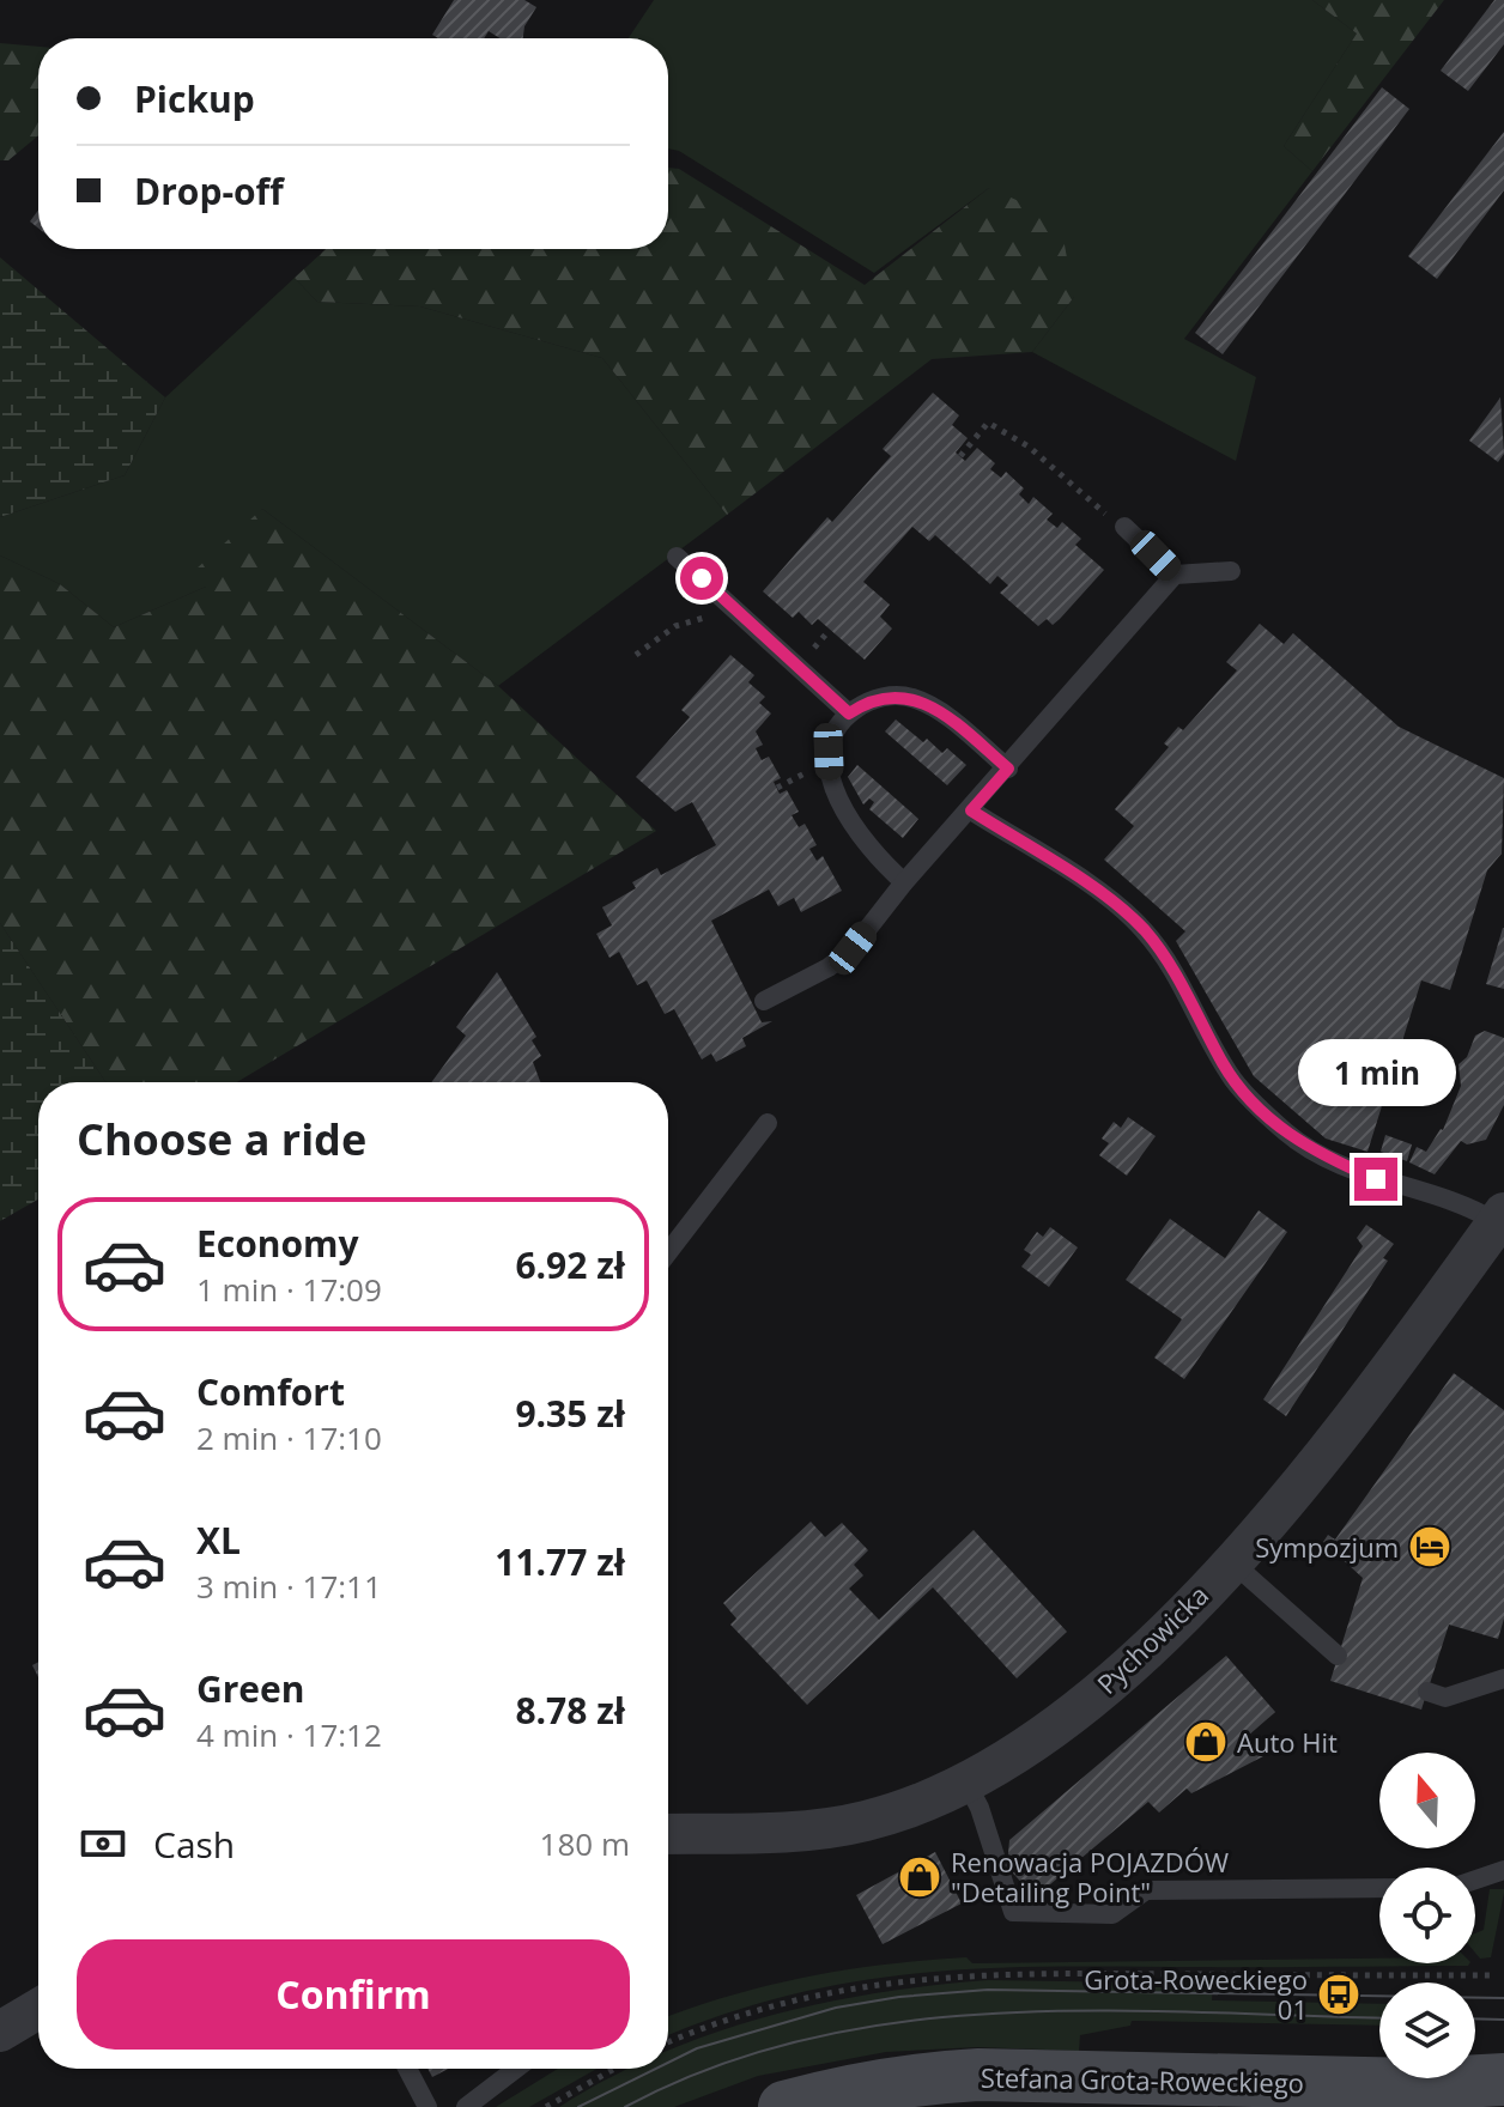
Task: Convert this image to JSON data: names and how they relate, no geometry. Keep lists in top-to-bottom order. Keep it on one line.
{"streets":{"main road":["Stefana Grota-Roweckiego"],"street":["Pychowicka"]},"places":{"hotel":["Sympozjum"],"shop":["Auto Hit","Renowacja POJAZDÓW \"Detailing Point\""],"bus stop":["Grota-Roweckiego 01"]},"north":"top","page":{"banner":["Pickup","Drop-off"],"bubble":"1 min","heading":"Choose a ride","list":[{"name":"Economy","note":"1 min · 17:09","value":"6.92 zł"},{"name":"Comfort","note":"2 min · 17:10","value":"9.35 zł"},{"name":"XL","note":"3 min · 17:11","value":"11.77 zł"},{"name":"Green","note":"4 min · 17:12","value":"8.78 zł"}],"pay":["Cash","180 m"],"buttons":"Confirm"}}
